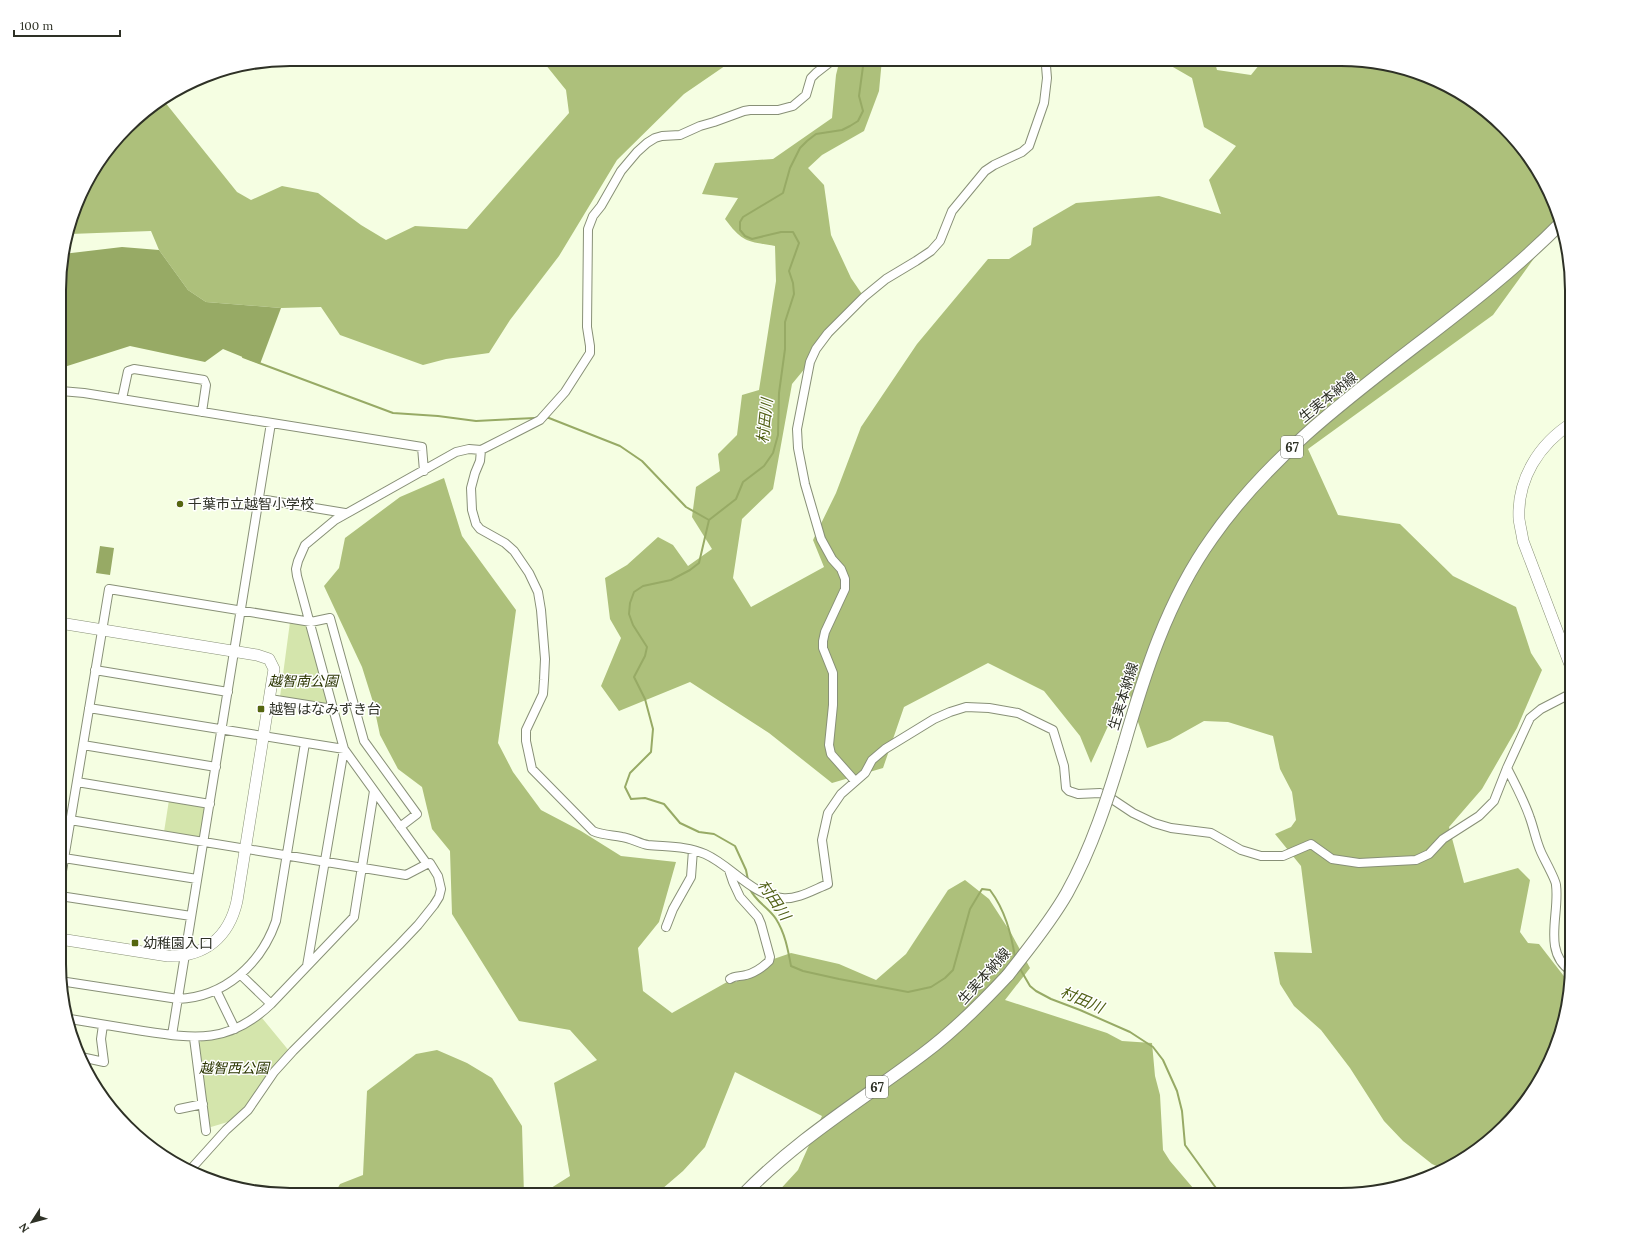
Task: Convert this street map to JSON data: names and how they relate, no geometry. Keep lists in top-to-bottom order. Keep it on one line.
{"streets":{"main road":["生実本納線","67"]},"water":["村田川"],"parks":["越智南公園","越智西公園"],"places":{"other":["千葉市立越智小学校"],"transit":["越智はなみずき台","幼稚園入口"]},"scale_bar":"100 m","north":"bottom left"}
